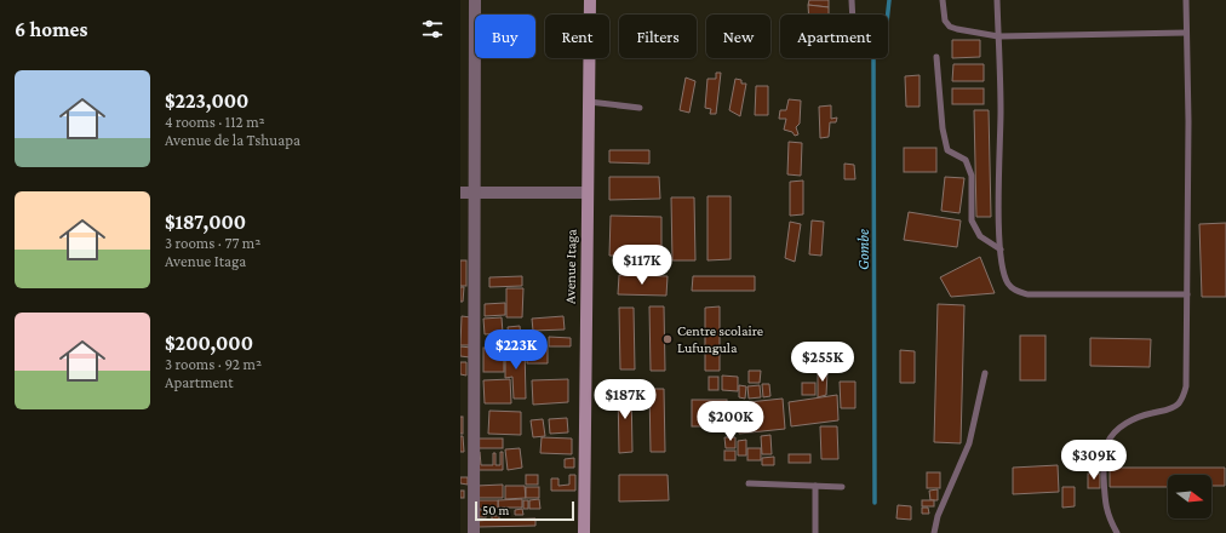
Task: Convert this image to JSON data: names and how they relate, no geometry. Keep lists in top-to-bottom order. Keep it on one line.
{"streets":{"street":["Avenue Itaga"]},"water":["Gombe"],"places":["Centre scolaire Lufungula"],"scale_bar":"50 m","north":"right","page":{"heading":"6 homes","chip":["Buy","Rent","Filters","New","Apartment"],"list":[{"name":"$223,000","note":"4 rooms · 112 m² · Avenue de la Tshuapa"},{"name":"$187,000","note":"3 rooms · 77 m² · Avenue Itaga"},{"name":"$200,000","note":"3 rooms · 92 m² · Apartment"}],"price":["$117K","$223K","$255K","$187K","$200K","$309K"],"scale":"50 m"}}
